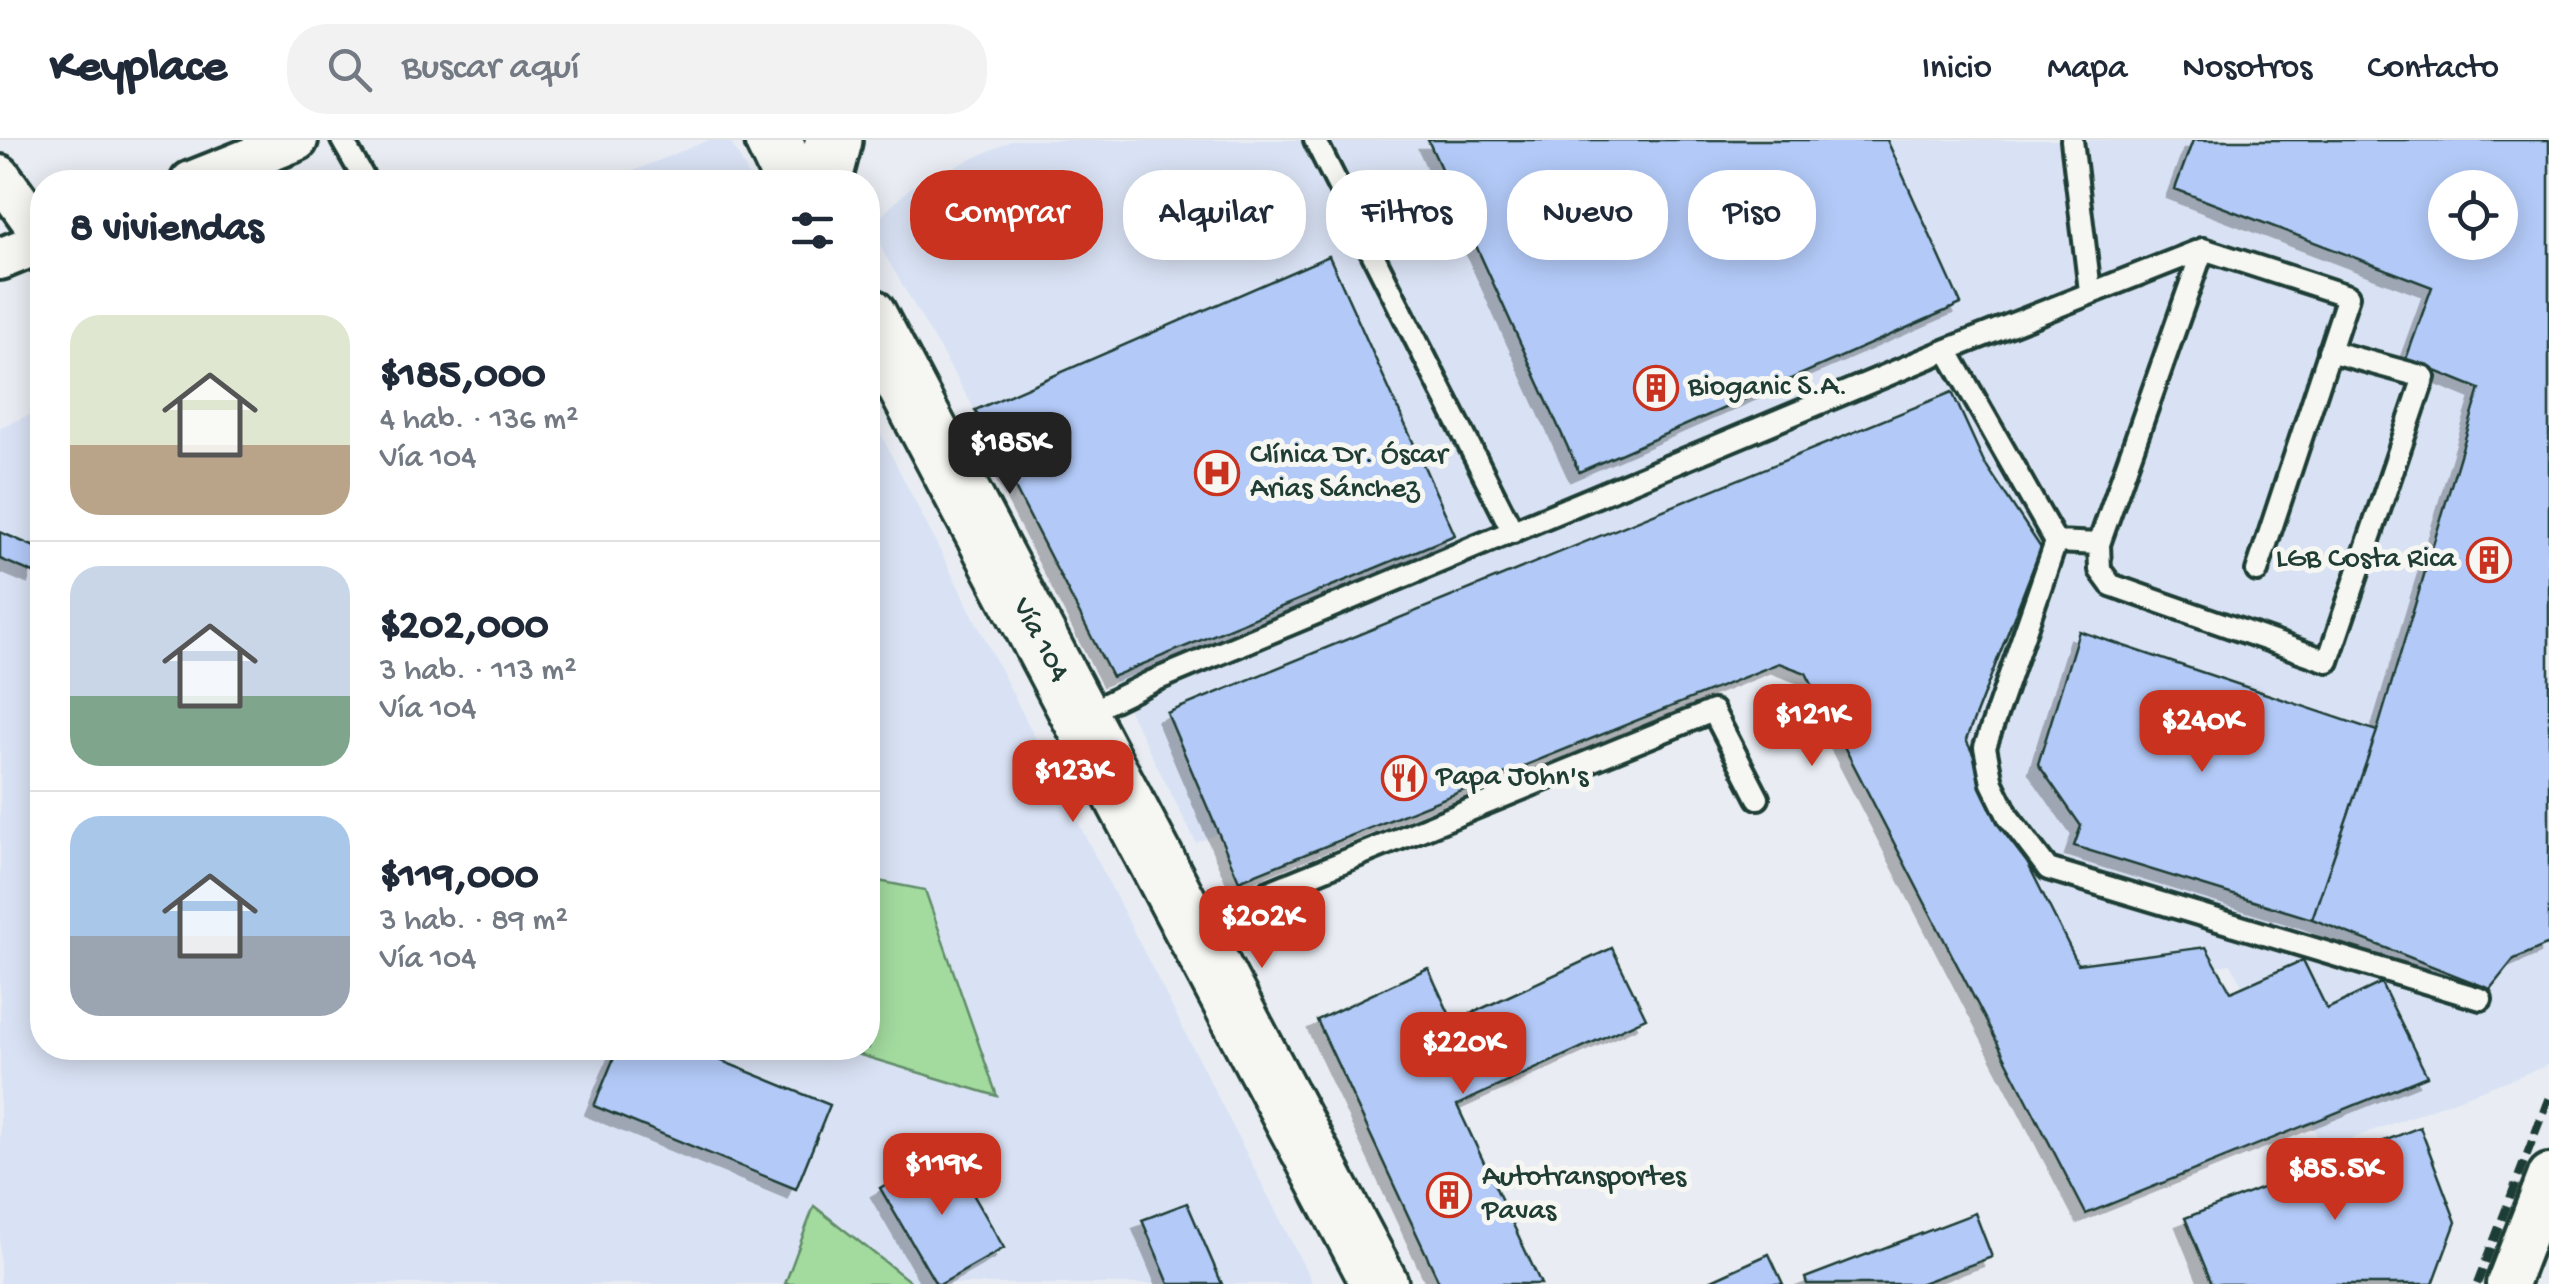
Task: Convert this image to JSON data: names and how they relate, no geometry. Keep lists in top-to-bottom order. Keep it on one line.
{"streets":{"main road":["Vía 104"]},"places":{"building":["Bioganic S.A.","LGB Costa Rica","Autotransportes Pavas"],"hospital":["Clínica Dr. Óscar Arias Sánchez"],"restaurant":["Papa John's"]},"page":{"header":"Keyplace","search":"Buscar aquí","nav":["Inicio","Mapa","Nosotros","Contacto"],"chip":["Comprar","Alquilar","Filtros","Nuevo","Piso"],"heading":"8 viviendas","list":[{"name":"$185,000","note":"4 hab. · 136 m² · Vía 104"},{"name":"$202,000","note":"3 hab. · 113 m² · Vía 104"},{"name":"$119,000","note":"3 hab. · 89 m² · Vía 104"}],"price":["$185K","$121K","$240K","$123K","$202K","$220K","$119K","$85.5K"]}}
